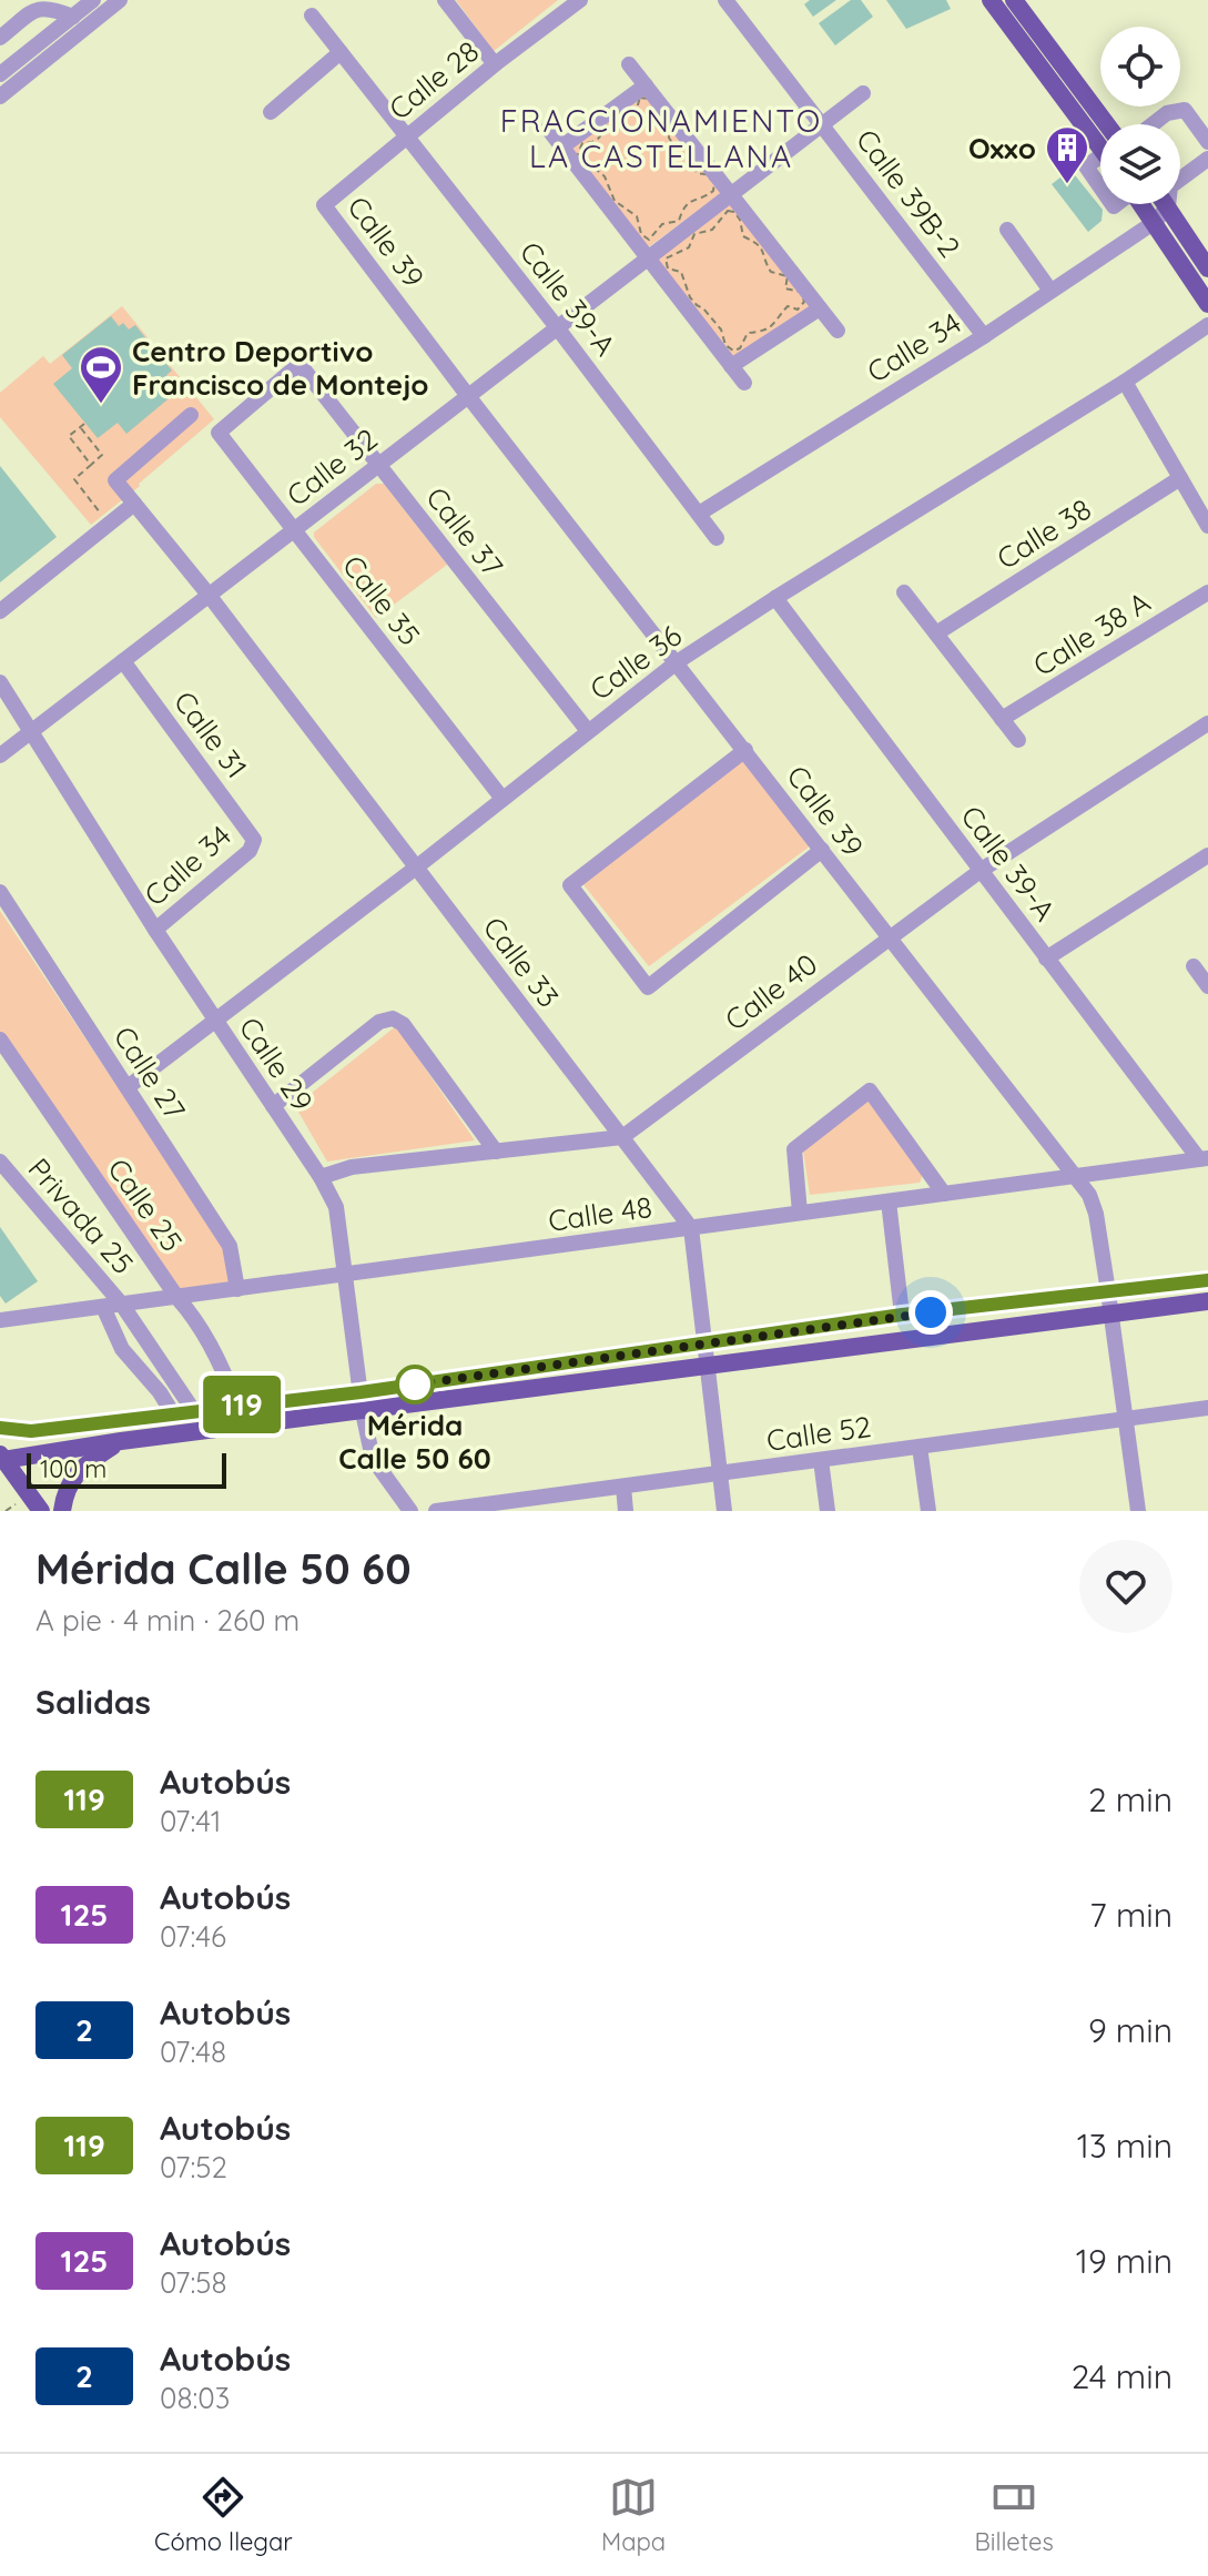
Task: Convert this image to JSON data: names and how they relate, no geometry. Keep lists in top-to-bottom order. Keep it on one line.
{"streets":{"street":["Calle 28","Calle 39B-2","Calle 39","Calle 39-A","Calle 34","Calle 32","Calle 37","Calle 38","Calle 35","Calle 38 A","Calle 36","Calle 31","Calle 33","Calle 40","Calle 29","Calle 27","Calle 25","Calle 48","Privada 25","Calle 52"]},"crossings":[["Calle 28","Calle 39"],["Calle 28","Calle 39-A"],["Calle 39B-2","Calle 34"],["Calle 39B-2","Calle 32"],["Calle 39","Calle 32"],["Calle 39","Calle 36"],["Calle 39","Calle 40"],["Calle 39","Calle 48"],["Calle 39","Calle 52"],["Calle 39-A","Calle 34"],["Calle 39-A","Calle 32"],["Calle 39-A","Calle 36"],["Calle 39-A","Calle 40"],["Calle 39-A","Calle 48"],["Calle 34","Calle 31"],["Calle 34","Calle 29"],["Calle 32","Calle 37"],["Calle 32","Calle 35"],["Calle 32","Calle 31"],["Calle 32","Calle 33"],["Calle 32","Calle 29"],["Calle 37","Calle 35"],["Calle 37","Calle 36"],["Calle 35","Calle 36"],["Calle 36","Calle 33"],["Calle 36","Calle 29"],["Calle 36","Calle 27"],["Calle 33","Calle 40"],["Calle 33","Calle 48"],["Calle 29","Calle 48"],["Calle 27","Calle 48"],["Calle 25","Calle 48"],["Calle 48","Privada 25"]],"districts":["FRACCIONAMIENTO LA CASTELLANA"],"places":{"building":["Oxxo"],"sports":["Centro Deportivo Francisco de Montejo"],"other":["Mérida Calle 50 60"]},"lines":["bus line 119"],"scale_bar":"100 m","page":{"on_map":"119","scale":"100 m","heading":[["Mérida Calle 50 60","A pie · 4 min · 260 m"],"Salidas"],"list":[{"mark":"119","name":"Autobús","note":"07:41","value":"2 min"},{"mark":"125","name":"Autobús","note":"07:46","value":"7 min"},{"mark":"2","name":"Autobús","note":"07:48","value":"9 min"},{"mark":"119","name":"Autobús","note":"07:52","value":"13 min"},{"mark":"125","name":"Autobús","note":"07:58","value":"19 min"},{"mark":"2","name":"Autobús","note":"08:03","value":"24 min"}],"tabs":["Cómo llegar","Mapa","Billetes"]}}
